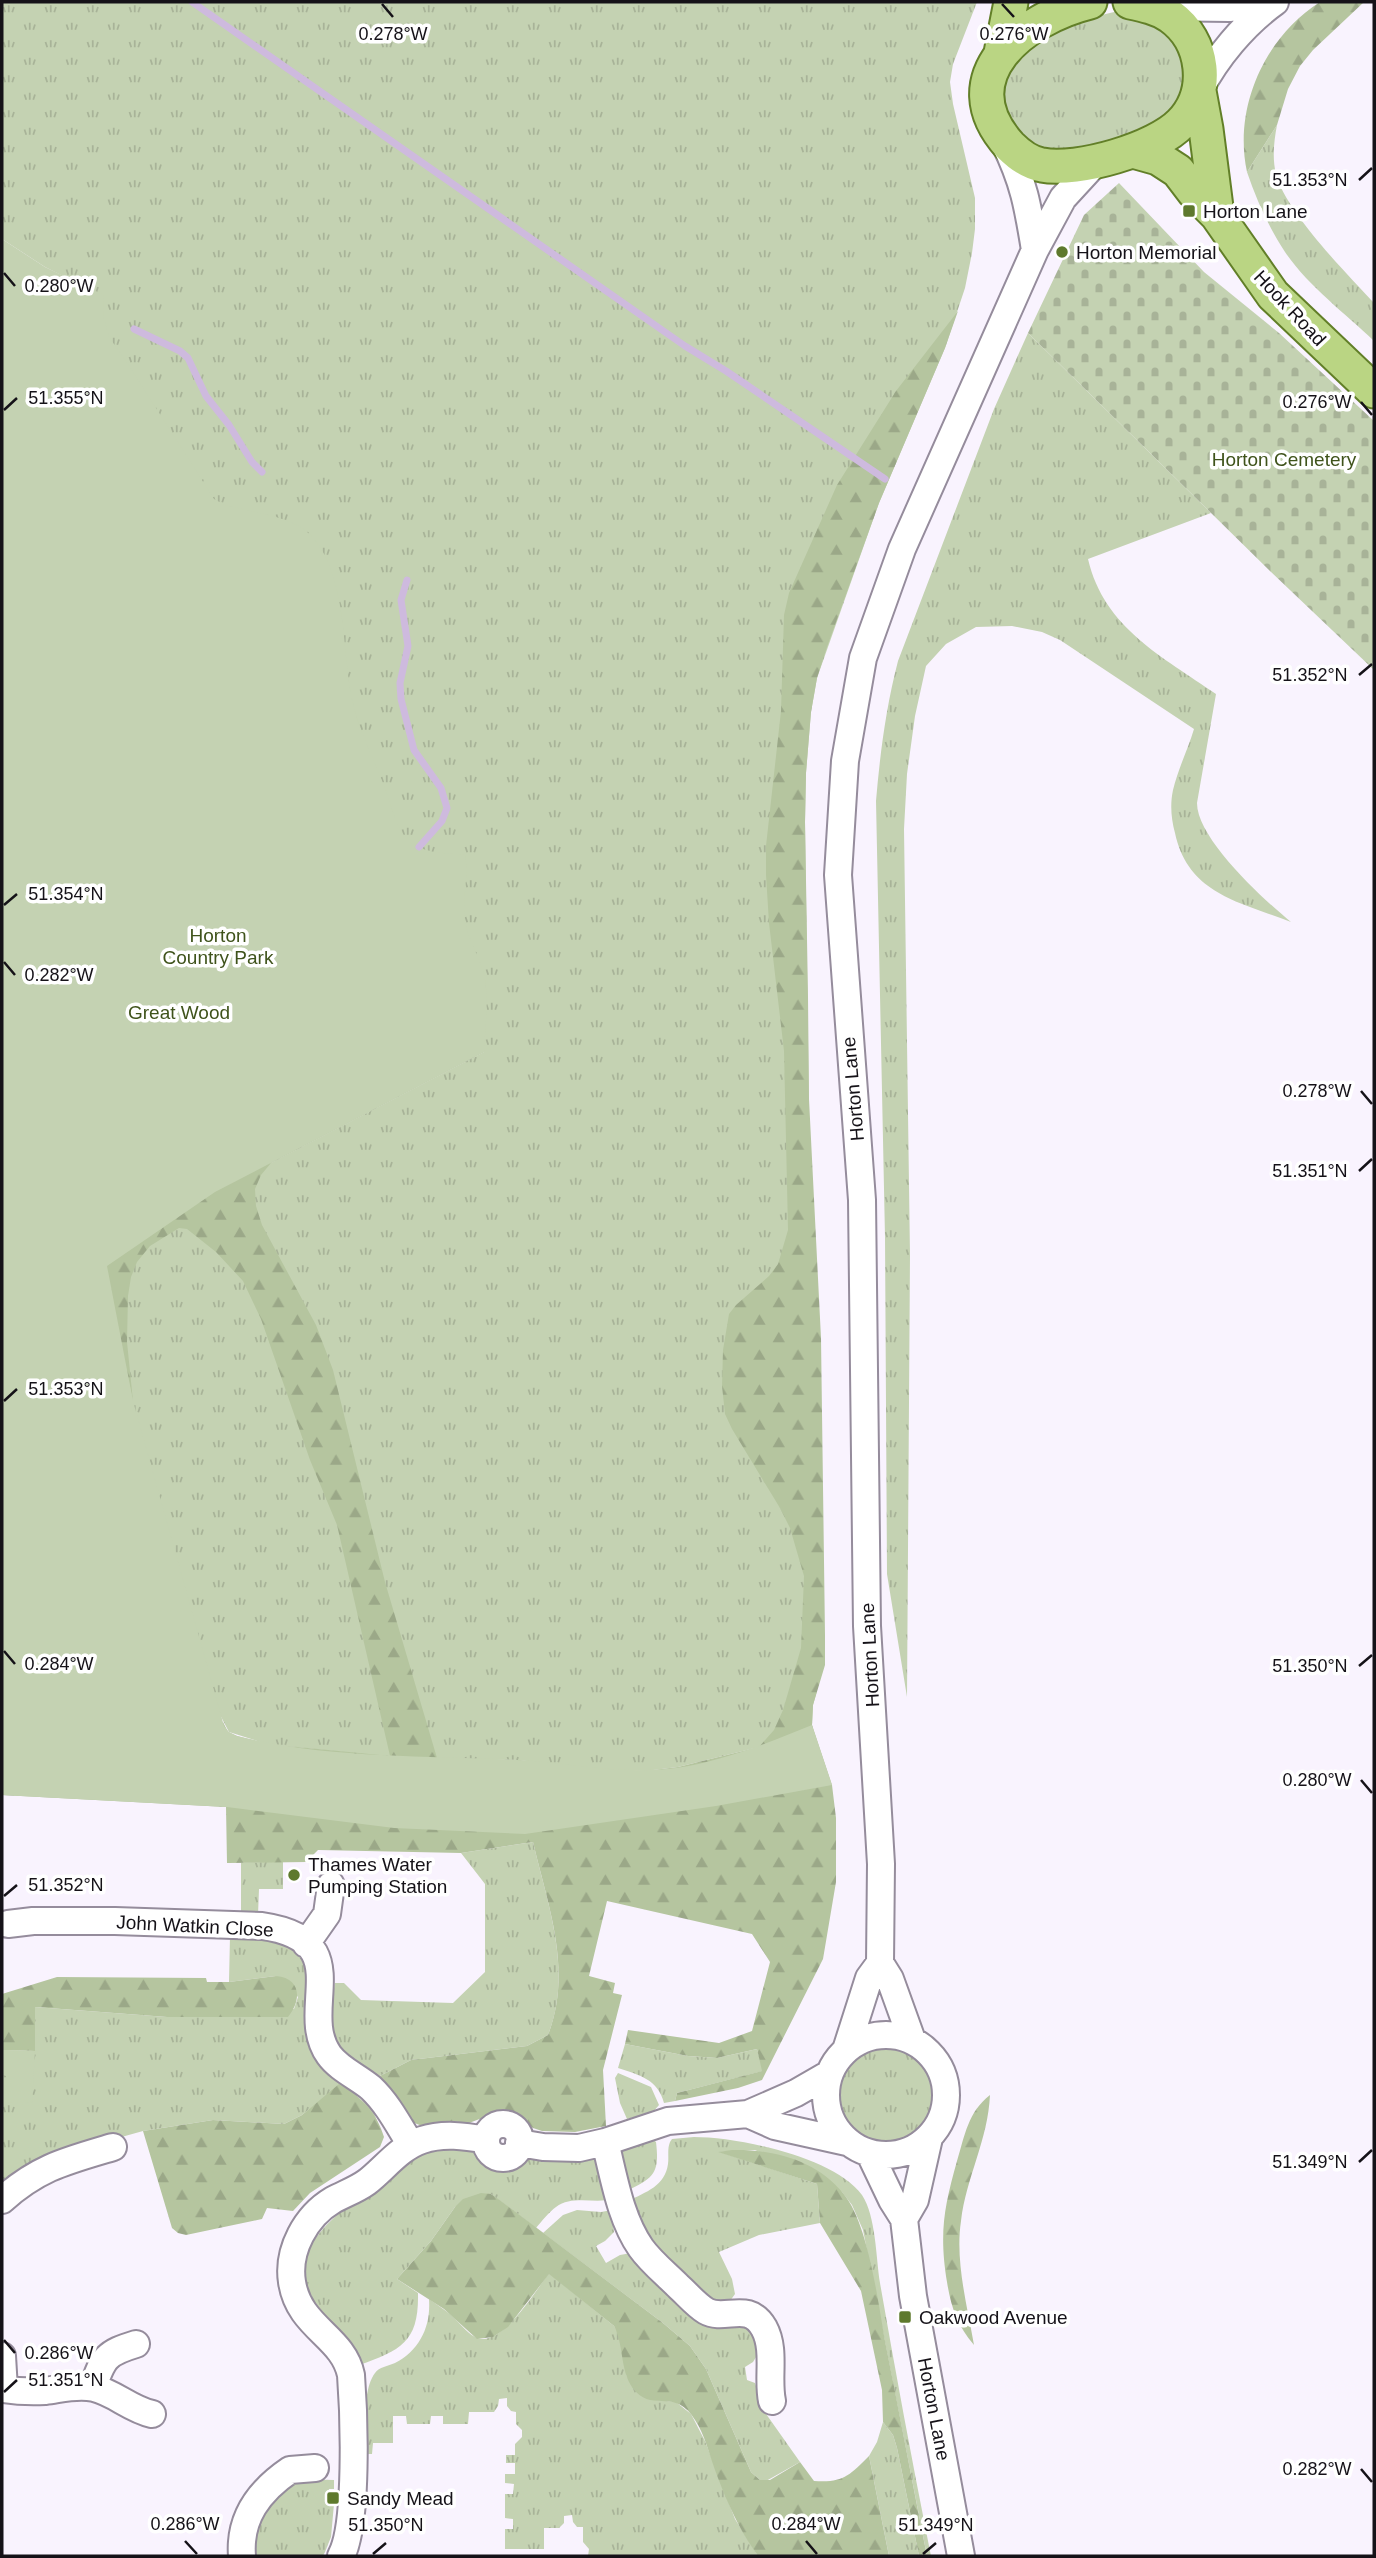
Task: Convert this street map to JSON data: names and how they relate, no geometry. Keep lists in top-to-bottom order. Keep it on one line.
{"streets":{"main road":["Hook Road"],"street":["Horton Lane","John Watkin Close"]},"parks":["Horton Cemetery","Horton Country Park","Great Wood"],"places":{"transit":["Horton Lane","Oakwood Avenue","Sandy Mead"],"other":["Horton Memorial","Thames Water Pumping Station"]},"coordinates":["0.278°W","0.276°W","51.353°N","0.280°W","51.355°N","51.352°N","51.354°N","0.282°W","51.351°N","0.284°W","51.350°N","51.349°N","0.286°W"]}
